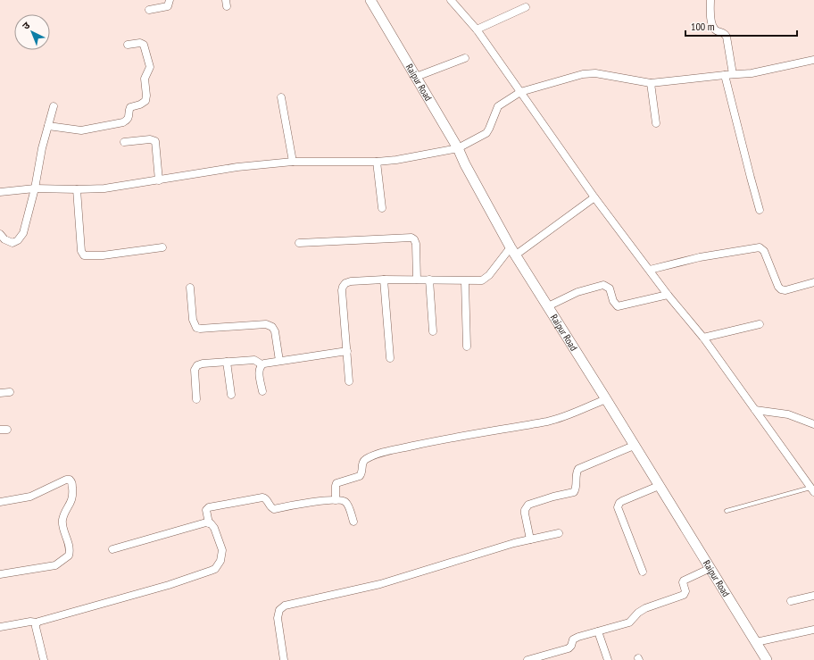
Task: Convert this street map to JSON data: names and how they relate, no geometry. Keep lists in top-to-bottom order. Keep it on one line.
{"streets":{"main road":["Raipur Road"]},"scale_bar":"100 m","north":"top left"}
